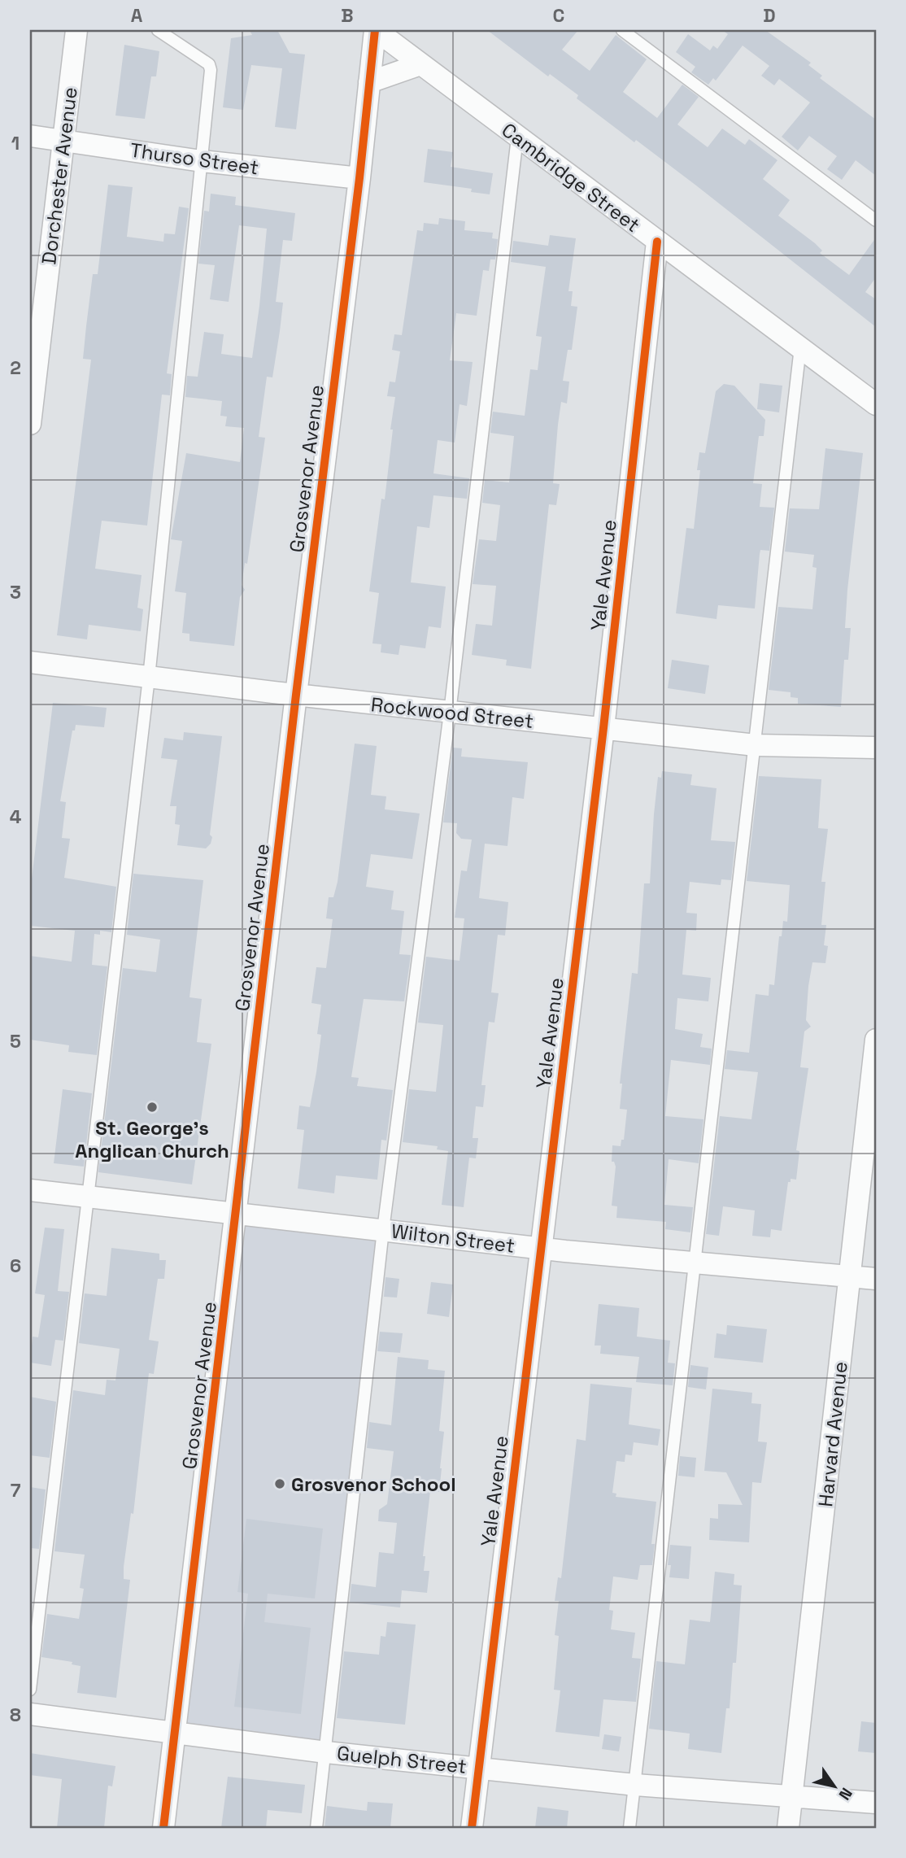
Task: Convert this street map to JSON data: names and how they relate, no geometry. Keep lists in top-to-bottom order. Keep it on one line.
{"streets":{"street":["Thurso Street","Dorchester Avenue","Cambridge Street","Grosvenor Avenue","Yale Avenue","Rockwood Street","Wilton Street","Harvard Avenue","Guelph Street"]},"crossings":[["Thurso Street","Dorchester Avenue"],["Thurso Street","Grosvenor Avenue"],["Cambridge Street","Grosvenor Avenue"],["Cambridge Street","Yale Avenue"],["Grosvenor Avenue","Rockwood Street"],["Grosvenor Avenue","Wilton Street"],["Grosvenor Avenue","Guelph Street"],["Yale Avenue","Rockwood Street"],["Yale Avenue","Wilton Street"],["Yale Avenue","Guelph Street"],["Wilton Street","Harvard Avenue"],["Harvard Avenue","Guelph Street"]],"places":["St. George's Anglican Church","Grosvenor School"],"north":"bottom right","grid":{"columns":["A","B","C","D"],"rows":["1","2","3","4","5","6","7","8"]}}
